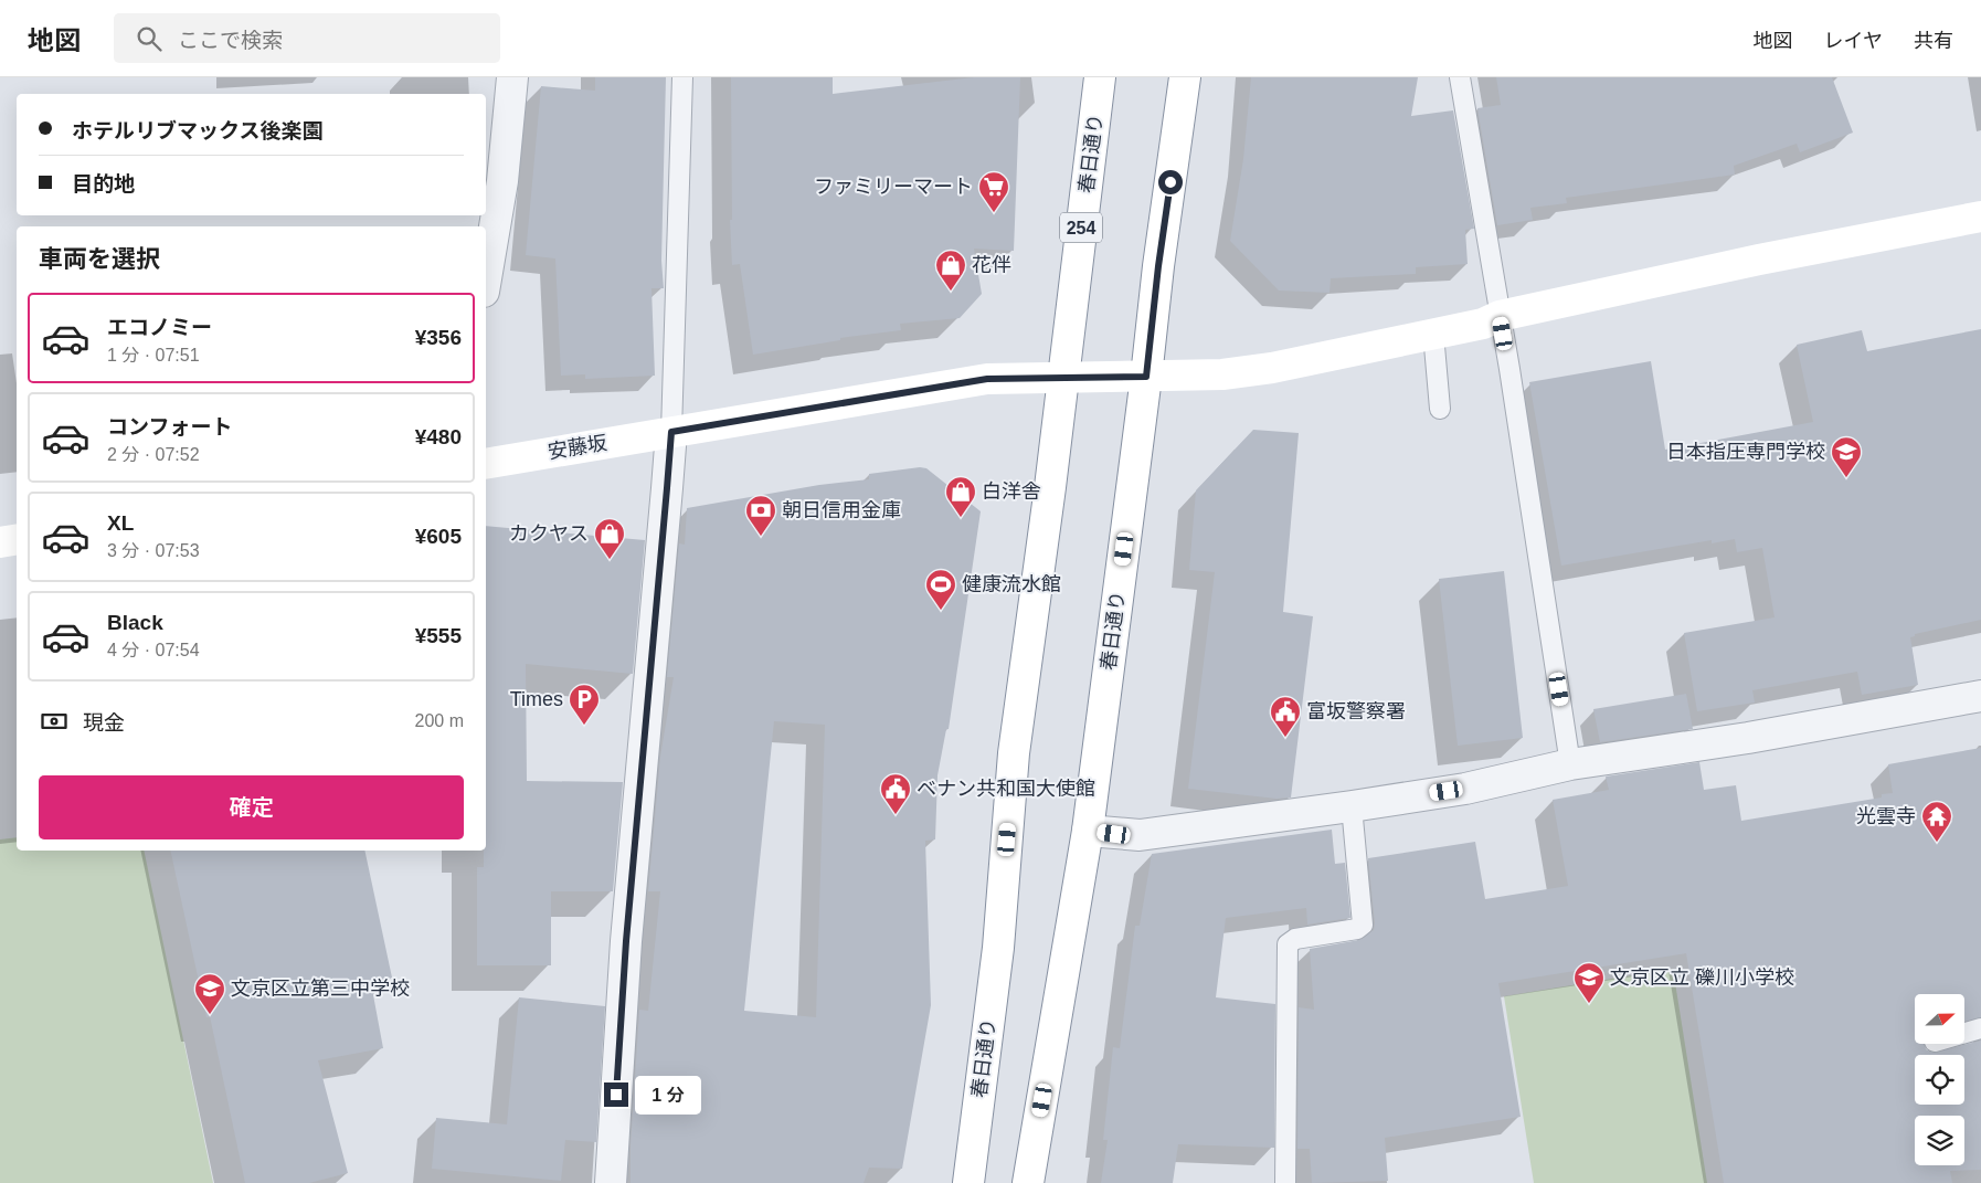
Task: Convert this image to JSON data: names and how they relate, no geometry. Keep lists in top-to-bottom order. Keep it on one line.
{"streets":{"main road":["春日通り","254","安藤坂"]},"crossings":[["春日通り","安藤坂"]],"places":{"supermarket":["ファミリーマート"],"shop":["花伴","白洋舎","カクヤス"],"school or university":["日本指圧専門学校","文京区立 礫川小学校","文京区立第三中学校"],"bank":["朝日信用金庫"],"sports":["健康流水館"],"parking":["Times"],"public building":["富坂警察署","ベナン共和国大使館"],"temple":["光雲寺"]},"north":"right","page":{"header":"地図","search":"ここで検索","nav":["地図","レイヤ","共有"],"banner":["ホテルリブマックス後楽園","目的地"],"heading":"車両を選択","list":[{"name":"エコノミー","note":"1 分 · 07:51","value":"¥356"},{"name":"コンフォート","note":"2 分 · 07:52","value":"¥480"},{"name":"XL","note":"3 分 · 07:53","value":"¥605"},{"name":"Black","note":"4 分 · 07:54","value":"¥555"}],"pay":["現金","200 m"],"buttons":"確定","bubble":"1 分"}}
